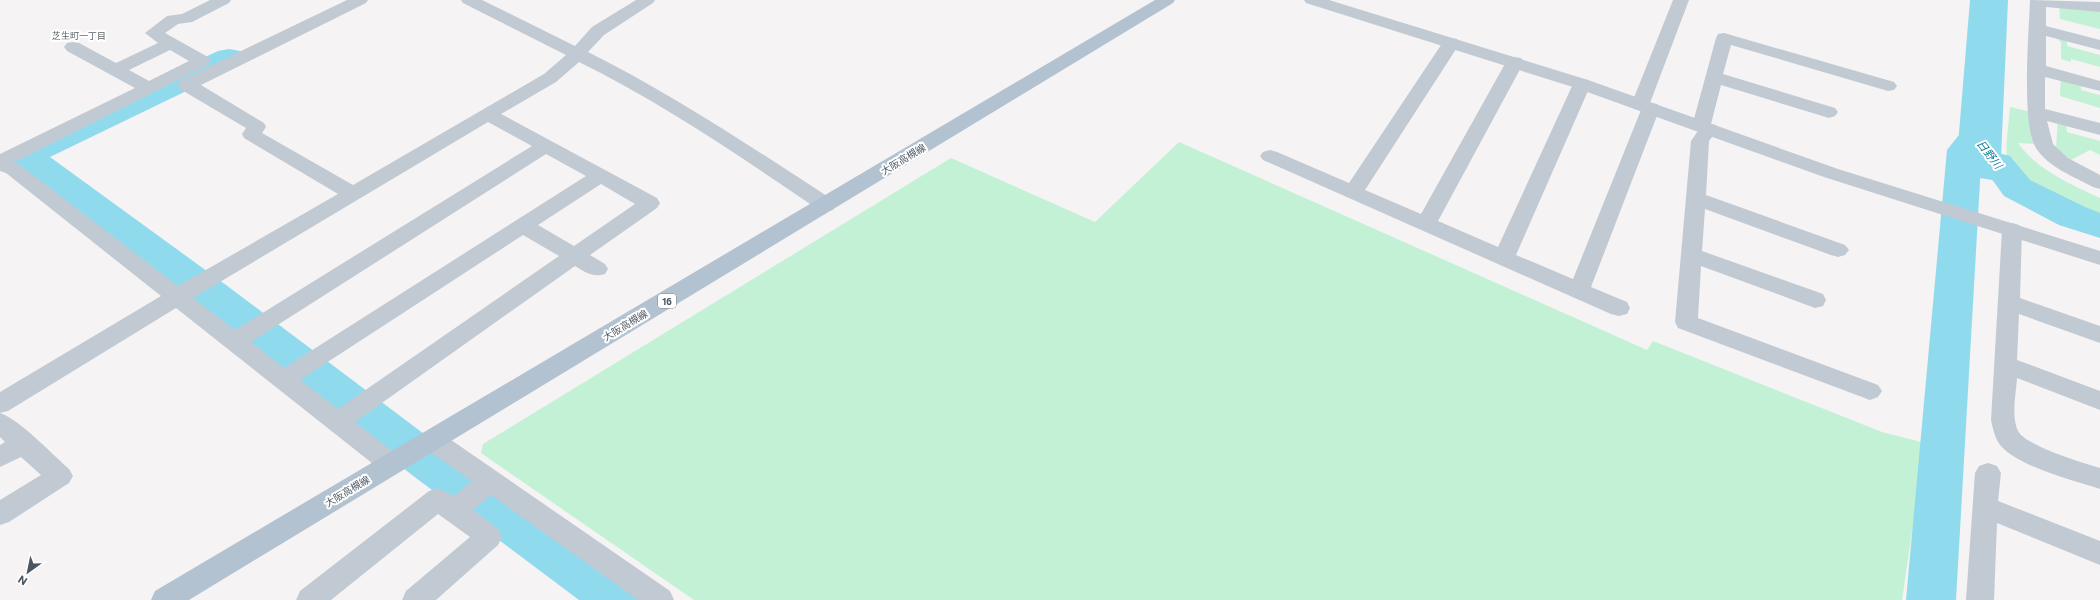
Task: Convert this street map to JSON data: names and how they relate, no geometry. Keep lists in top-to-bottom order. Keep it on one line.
{"streets":{"main road":["大阪高槻線","16"]},"districts":["芝生町一丁目"],"water":["日野川"],"north":"bottom left"}
